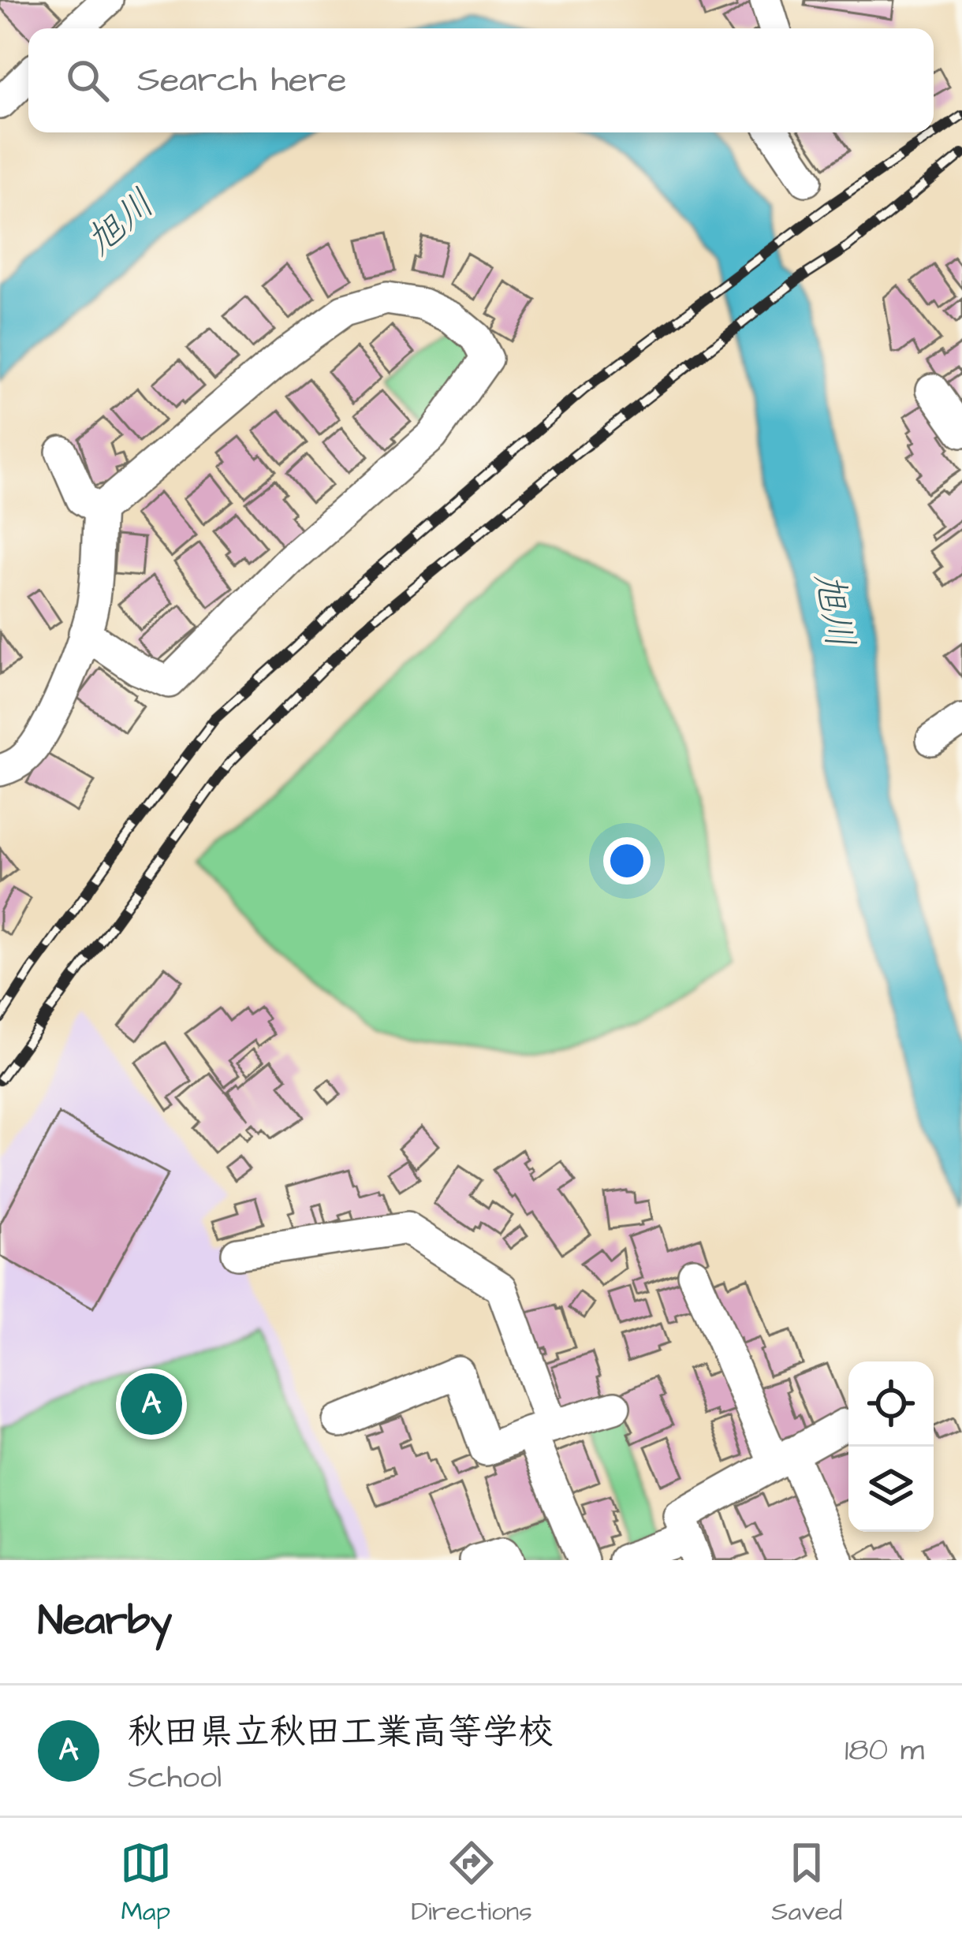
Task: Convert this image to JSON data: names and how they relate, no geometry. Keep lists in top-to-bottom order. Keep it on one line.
{"water":["旭川"],"page":{"search":"Search here","pins":"A","heading":"Nearby","list":[{"mark":"A","name":"秋田県立秋田工業高等学校","note":"School","value":"180 m"}],"nav":["Map","Directions","Saved"]}}
